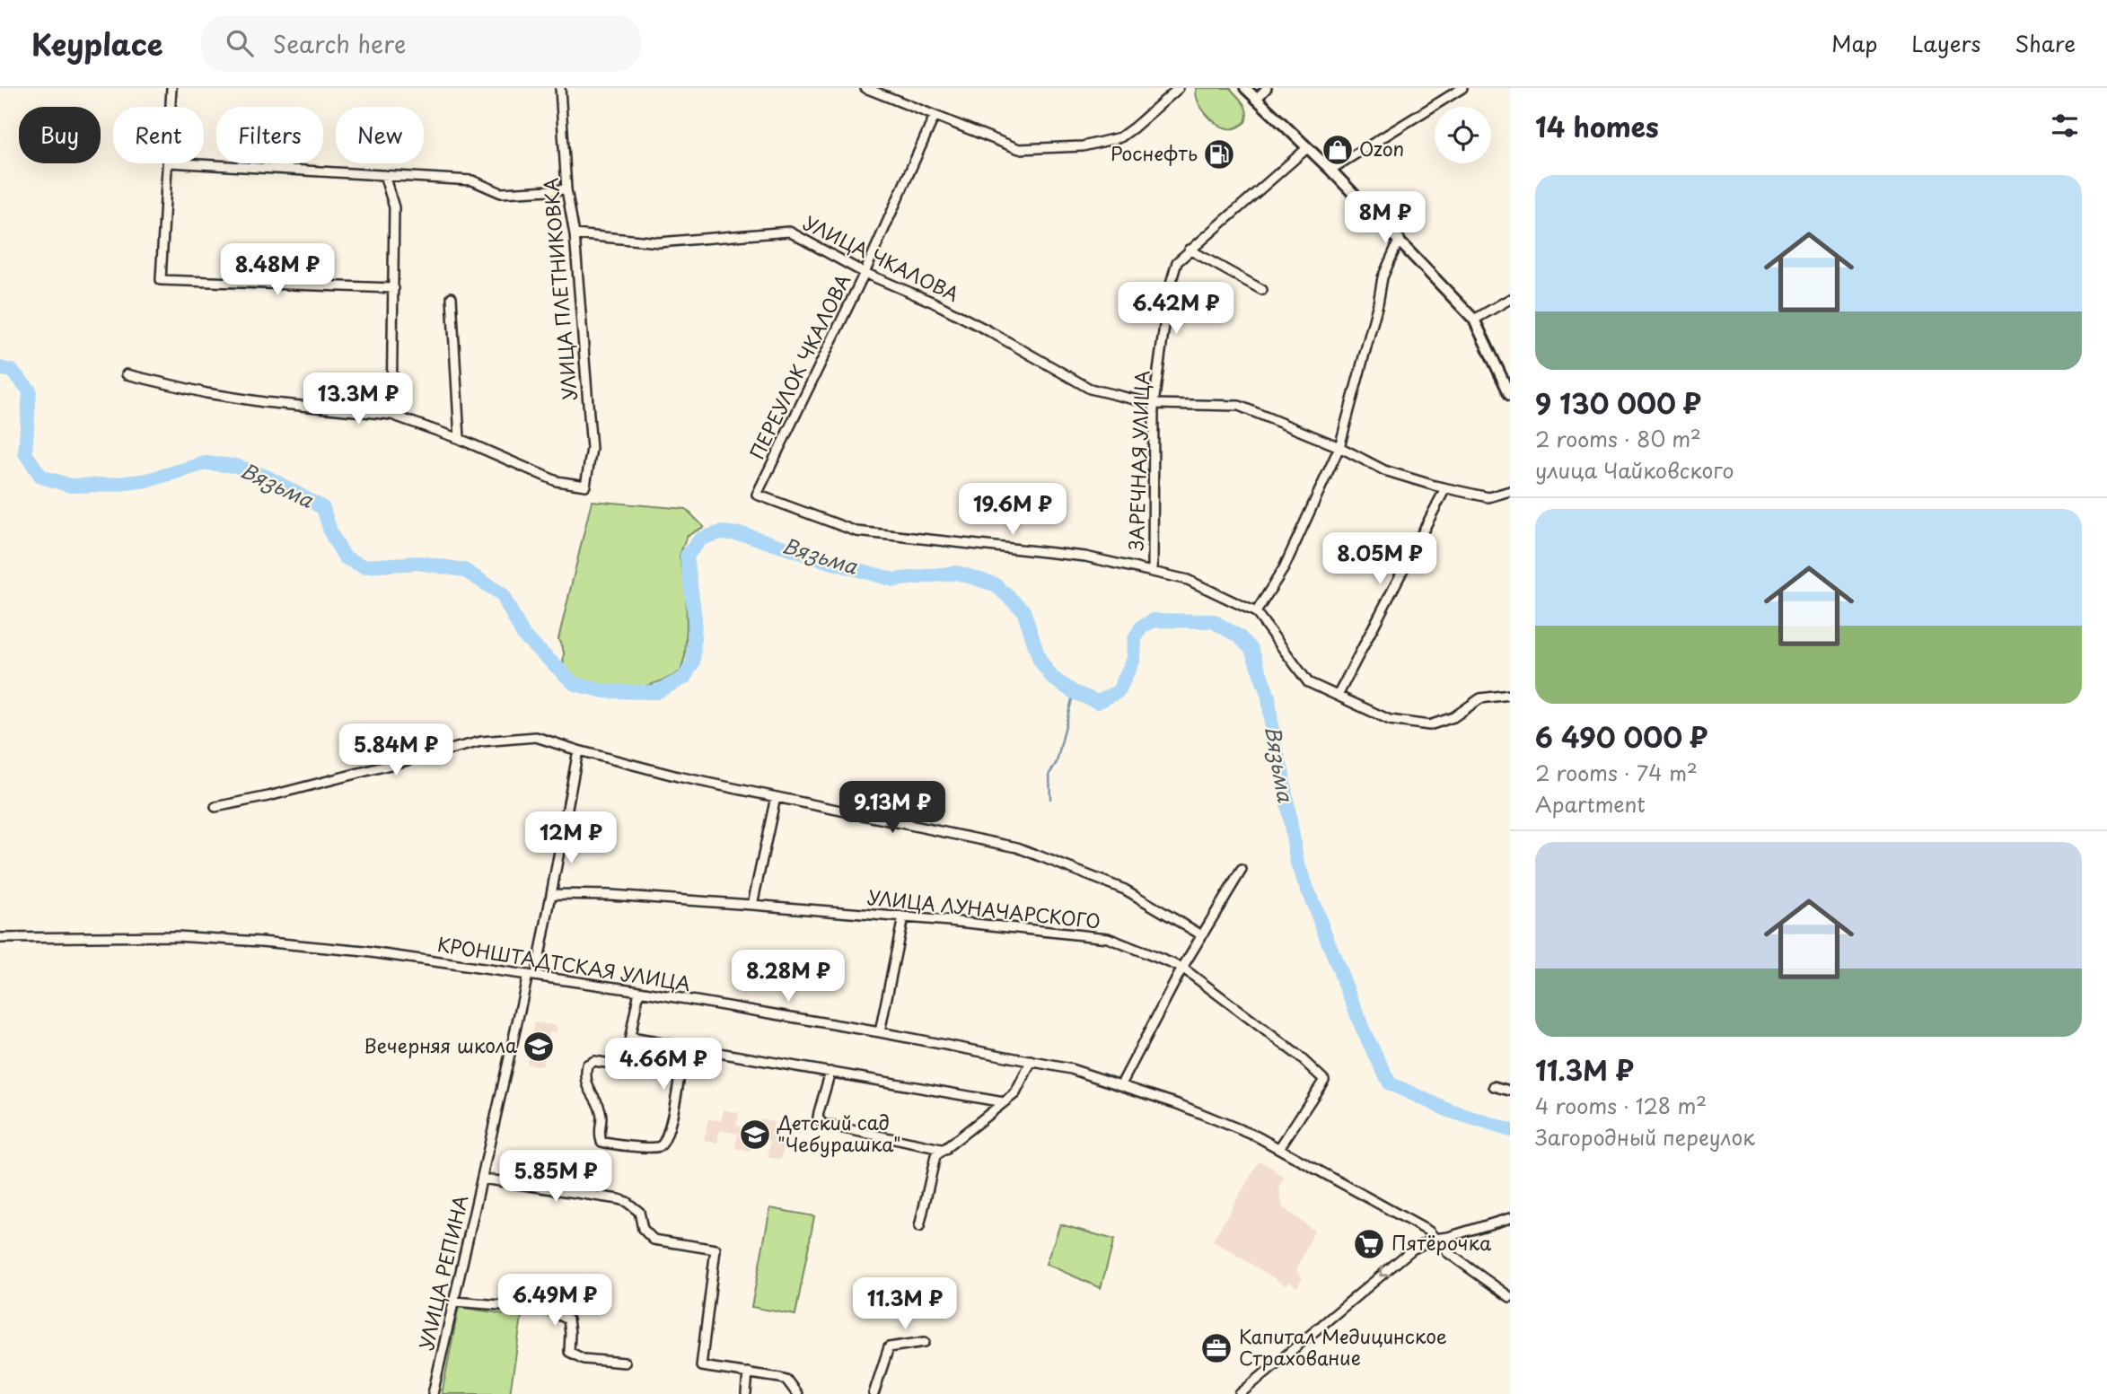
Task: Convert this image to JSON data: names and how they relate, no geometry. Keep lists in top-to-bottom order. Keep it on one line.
{"streets":{"street":["УЛИЦА ЧКАЛОВА","УЛИЦА ПЛЕТНИКОВКА","ПЕРЕУЛОК ЧКАЛОВА","ЗАРЕЧНАЯ УЛИЦА","УЛИЦА ЛУНАЧАРСКОГО","КРОНШТАДТСКАЯ УЛИЦА","УЛИЦА РЕПИНА"]},"crossings":[["УЛИЦА ЧКАЛОВА","УЛИЦА ПЛЕТНИКОВКА"],["УЛИЦА ЧКАЛОВА","ПЕРЕУЛОК ЧКАЛОВА"],["УЛИЦА ЧКАЛОВА","ЗАРЕЧНАЯ УЛИЦА"],["ПЕРЕУЛОК ЧКАЛОВА","ЗАРЕЧНАЯ УЛИЦА"],["УЛИЦА ЛУНАЧАРСКОГО","КРОНШТАДТСКАЯ УЛИЦА"],["УЛИЦА ЛУНАЧАРСКОГО","УЛИЦА РЕПИНА"],["КРОНШТАДТСКАЯ УЛИЦА","УЛИЦА РЕПИНА"]],"water":["Вязьма"],"places":{"shop":["Ozon"],"fuel station":["Роснефть"],"school or university":["Вечерняя школа","Детский сад \"Чебурашка\""],"supermarket":["Пятёрочка"],"office":["Капитал Медицинское Страхование"]},"page":{"header":"Keyplace","search":"Search here","nav":["Map","Layers","Share"],"heading":"14 homes","chip":["Buy","Rent","Filters","New"],"list":[{"name":"9 130 000 ₽","note":"2 rooms · 80 m² · улица Чайковского"},{"name":"6 490 000 ₽","note":"2 rooms · 74 m² · Apartment"},{"name":"11.3M ₽","note":"4 rooms · 128 m² · Загородный переулок"}],"price":["8M ₽","8.48M ₽","6.42M ₽","13.3M ₽","19.6M ₽","8.05M ₽","5.84M ₽","9.13M ₽","12M ₽","8.28M ₽","4.66M ₽","5.85M ₽","6.49M ₽","11.3M ₽"]}}
